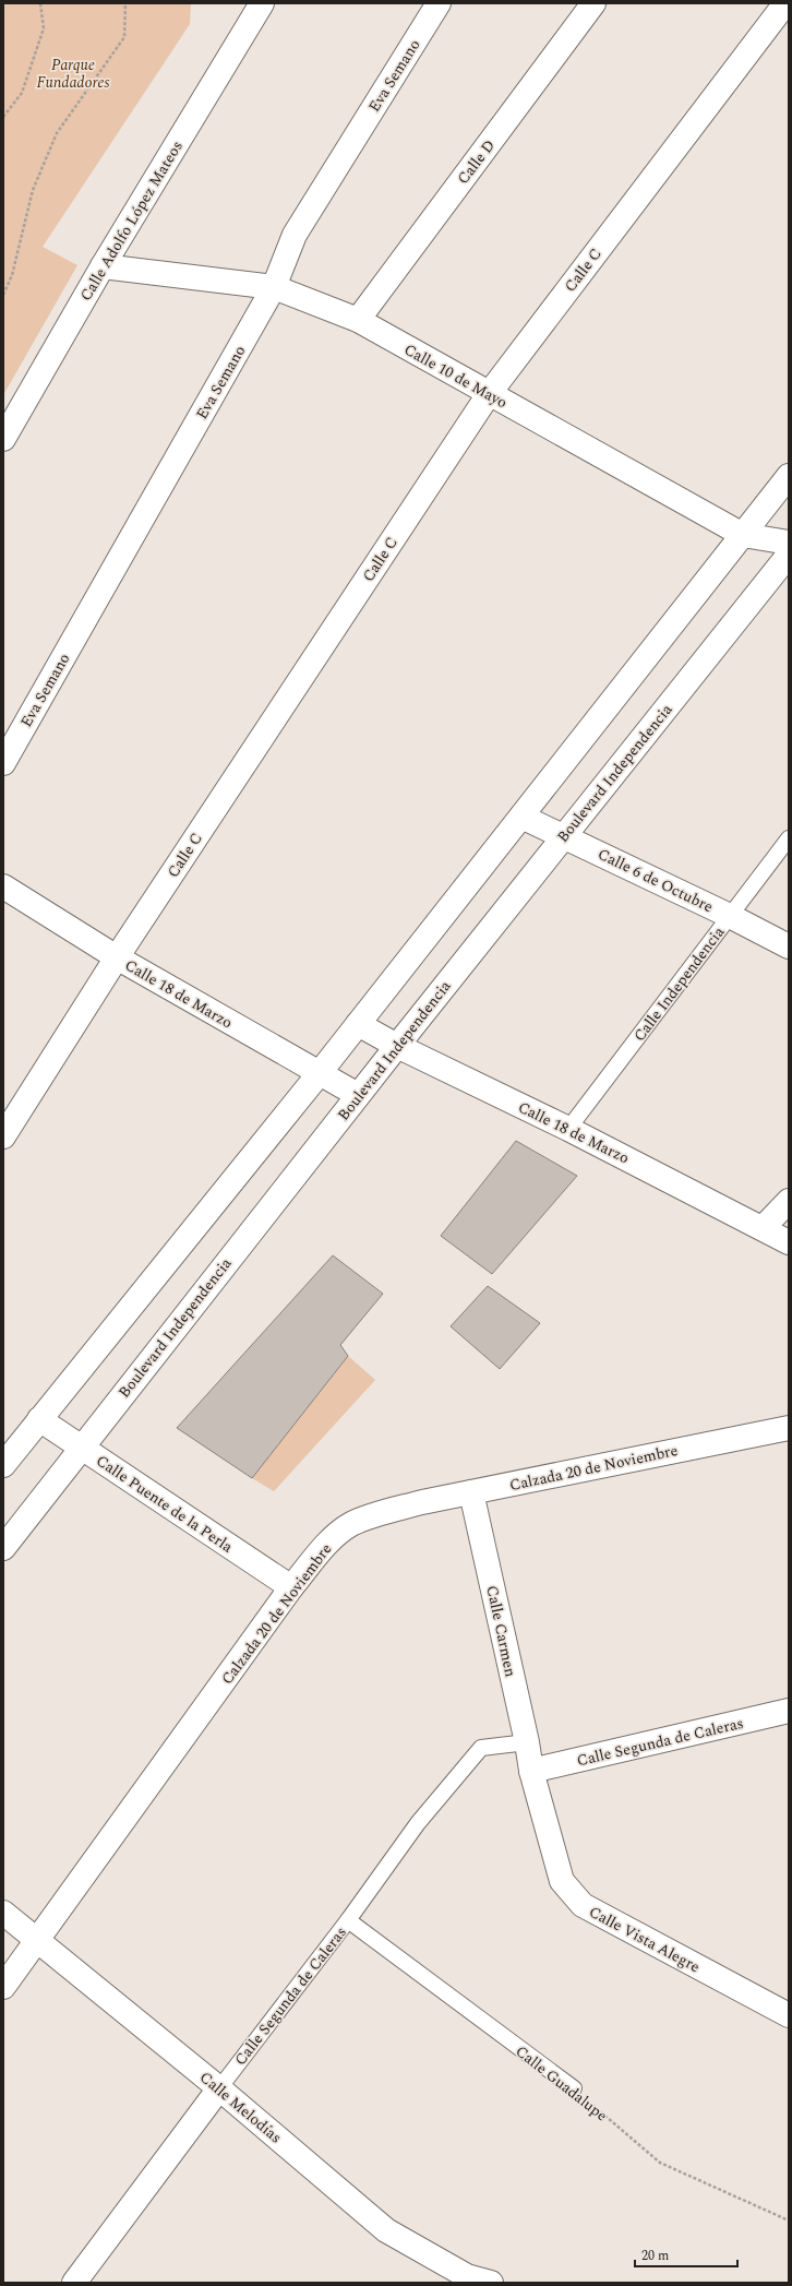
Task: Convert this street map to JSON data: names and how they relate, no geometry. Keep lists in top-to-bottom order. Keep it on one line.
{"streets":{"street":["Eva Semano","Calle D","Calle Adolfo López Mateos","Calle C","Calle 10 de Mayo","Boulevard Independencia","Calle 6 de Octubre","Calle 18 de Marzo","Calzada 20 de Noviembre","Calle Puente de la Perla","Calle Carmen","Calle Segunda de Caleras","Calle Vista Alegre","Calle Melodías"],"lane":["Calle Independencia","Calle Guadalupe"]},"crossings":[["Eva Semano","Calle 10 de Mayo"],["Calle D","Calle 10 de Mayo"],["Calle Adolfo López Mateos","Calle 10 de Mayo"],["Calle C","Calle 10 de Mayo"],["Calle C","Calle 18 de Marzo"],["Boulevard Independencia","Calle 6 de Octubre"],["Boulevard Independencia","Calle 18 de Marzo"],["Boulevard Independencia","Calle Puente de la Perla"],["Calle 6 de Octubre","Calle Independencia"],["Calle Independencia","Calle 18 de Marzo"],["Calzada 20 de Noviembre","Calle Puente de la Perla"],["Calzada 20 de Noviembre","Calle Carmen"],["Calzada 20 de Noviembre","Calle Melodías"],["Calle Carmen","Calle Segunda de Caleras"],["Calle Carmen","Calle Vista Alegre"],["Calle Segunda de Caleras","Calle Vista Alegre"],["Calle Segunda de Caleras","Calle Guadalupe"],["Calle Segunda de Caleras","Calle Melodías"]],"parks":["Parque Fundadores"],"scale_bar":"20 m"}
